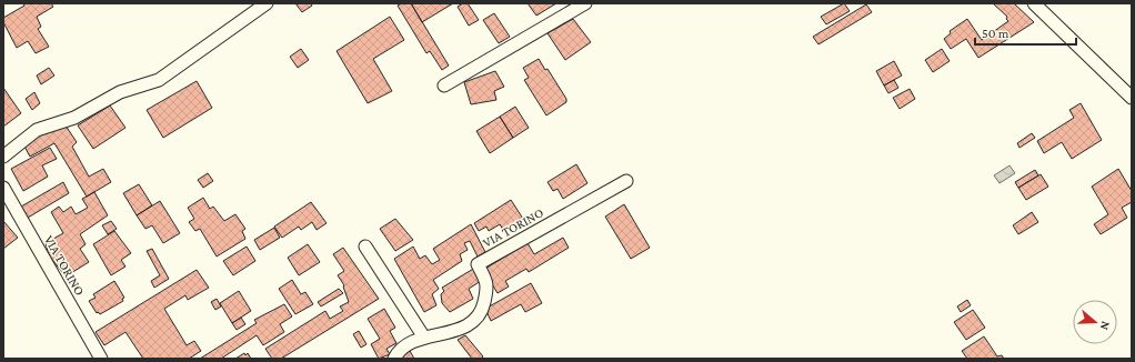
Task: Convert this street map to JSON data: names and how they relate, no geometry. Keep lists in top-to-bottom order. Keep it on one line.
{"streets":{"street":["VIA TORINO"]},"scale_bar":"50 m","north":"right"}
